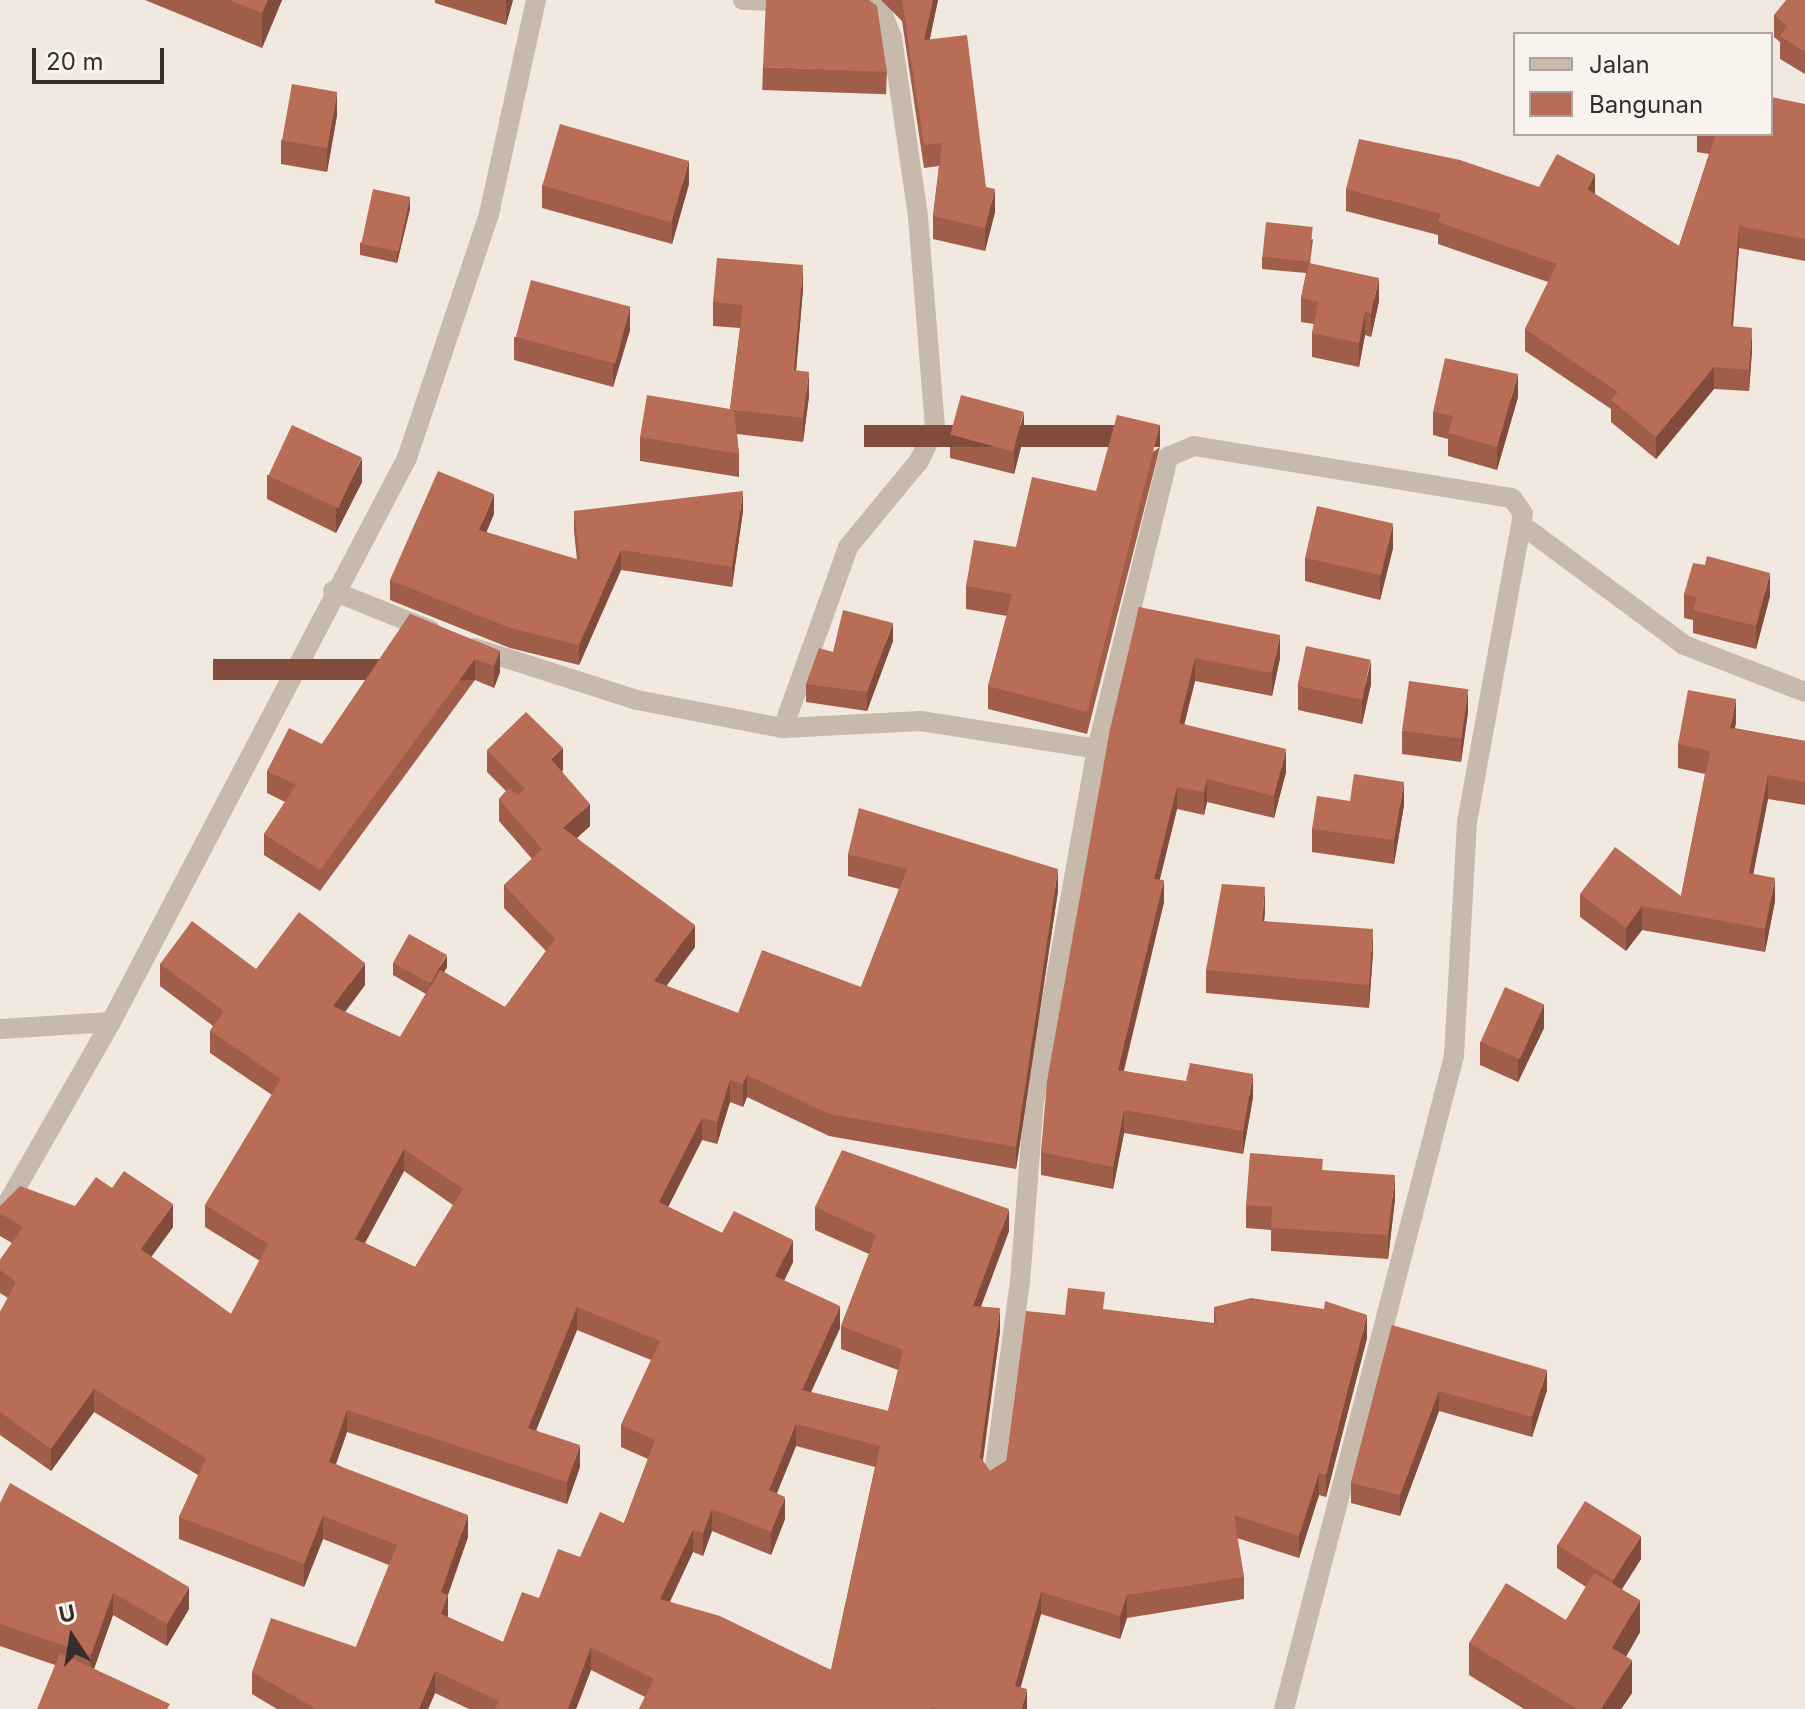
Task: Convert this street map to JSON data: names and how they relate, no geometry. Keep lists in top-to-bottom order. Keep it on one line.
{"legend":["Jalan","Bangunan"],"scale_bar":"20 m","north":"top"}
